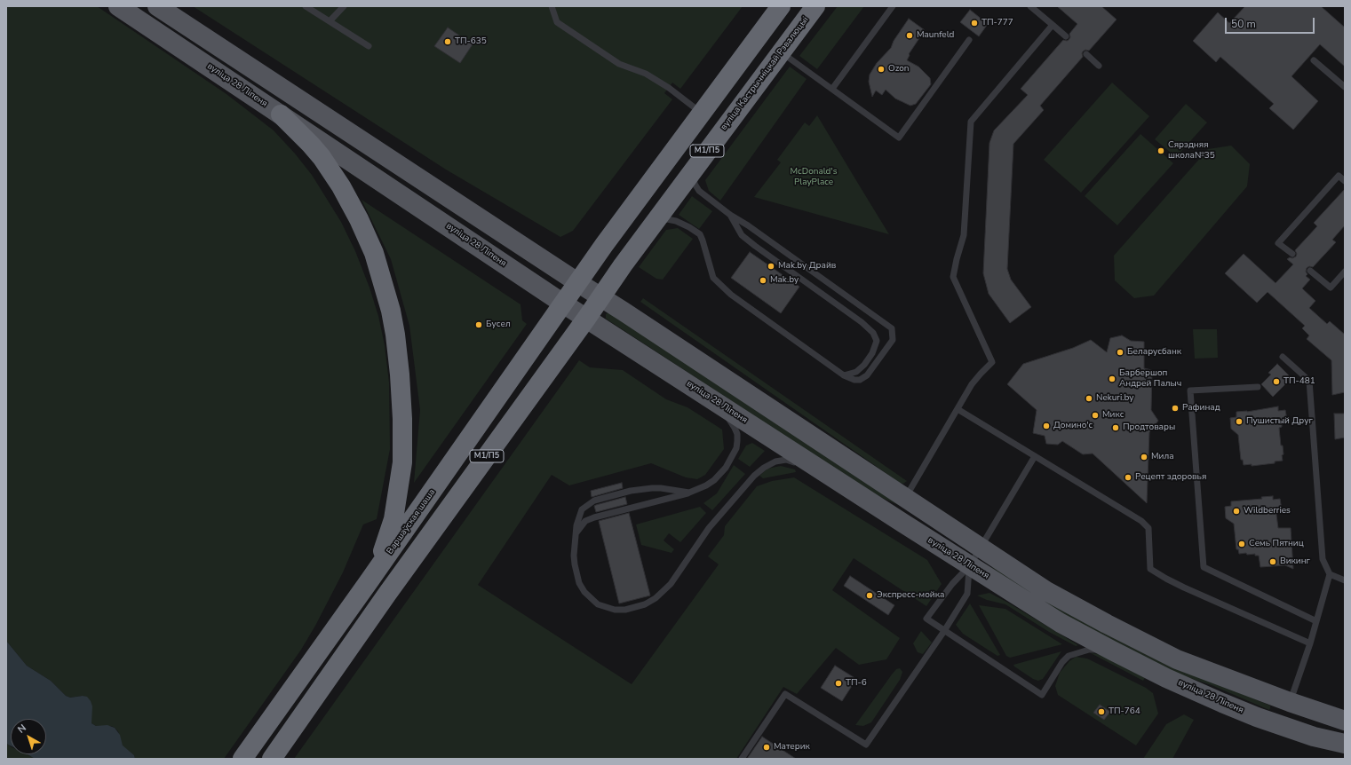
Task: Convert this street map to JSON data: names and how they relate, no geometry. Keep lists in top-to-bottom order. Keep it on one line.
{"streets":{"highway":["вуліца Кастрычніцкай Рэвалюцыі","М1/П5","Варшаўская шаша"],"main road":["вуліца 28 Ліпеня"]},"crossings":[["вуліца Кастрычніцкай Рэвалюцыі","М1/П5"],["вуліца 28 Ліпеня","М1/П5"],["вуліца 28 Ліпеня","Варшаўская шаша"],["М1/П5","Варшаўская шаша"]],"parks":["McDonald's PlayPlace"],"places":["ТП-777","Maunfeld","ТП-635","Ozon","Сярэдняя школа№35","Маk.by Драйв","Mak.by","Бусел","Беларусбанк","Барбершоп Андрей Палыч","ТП-481","Nekuri.by","Рафинад","Микс","Пушистый Друг","Домино'c","Продтовары","Мила","Рецепт здоровья","Wildberries","Семь Пятниц","Викинг","Экспресс-мойка","ТП-6","ТП-764","Материк"],"scale_bar":"50 m","north":"top left"}
